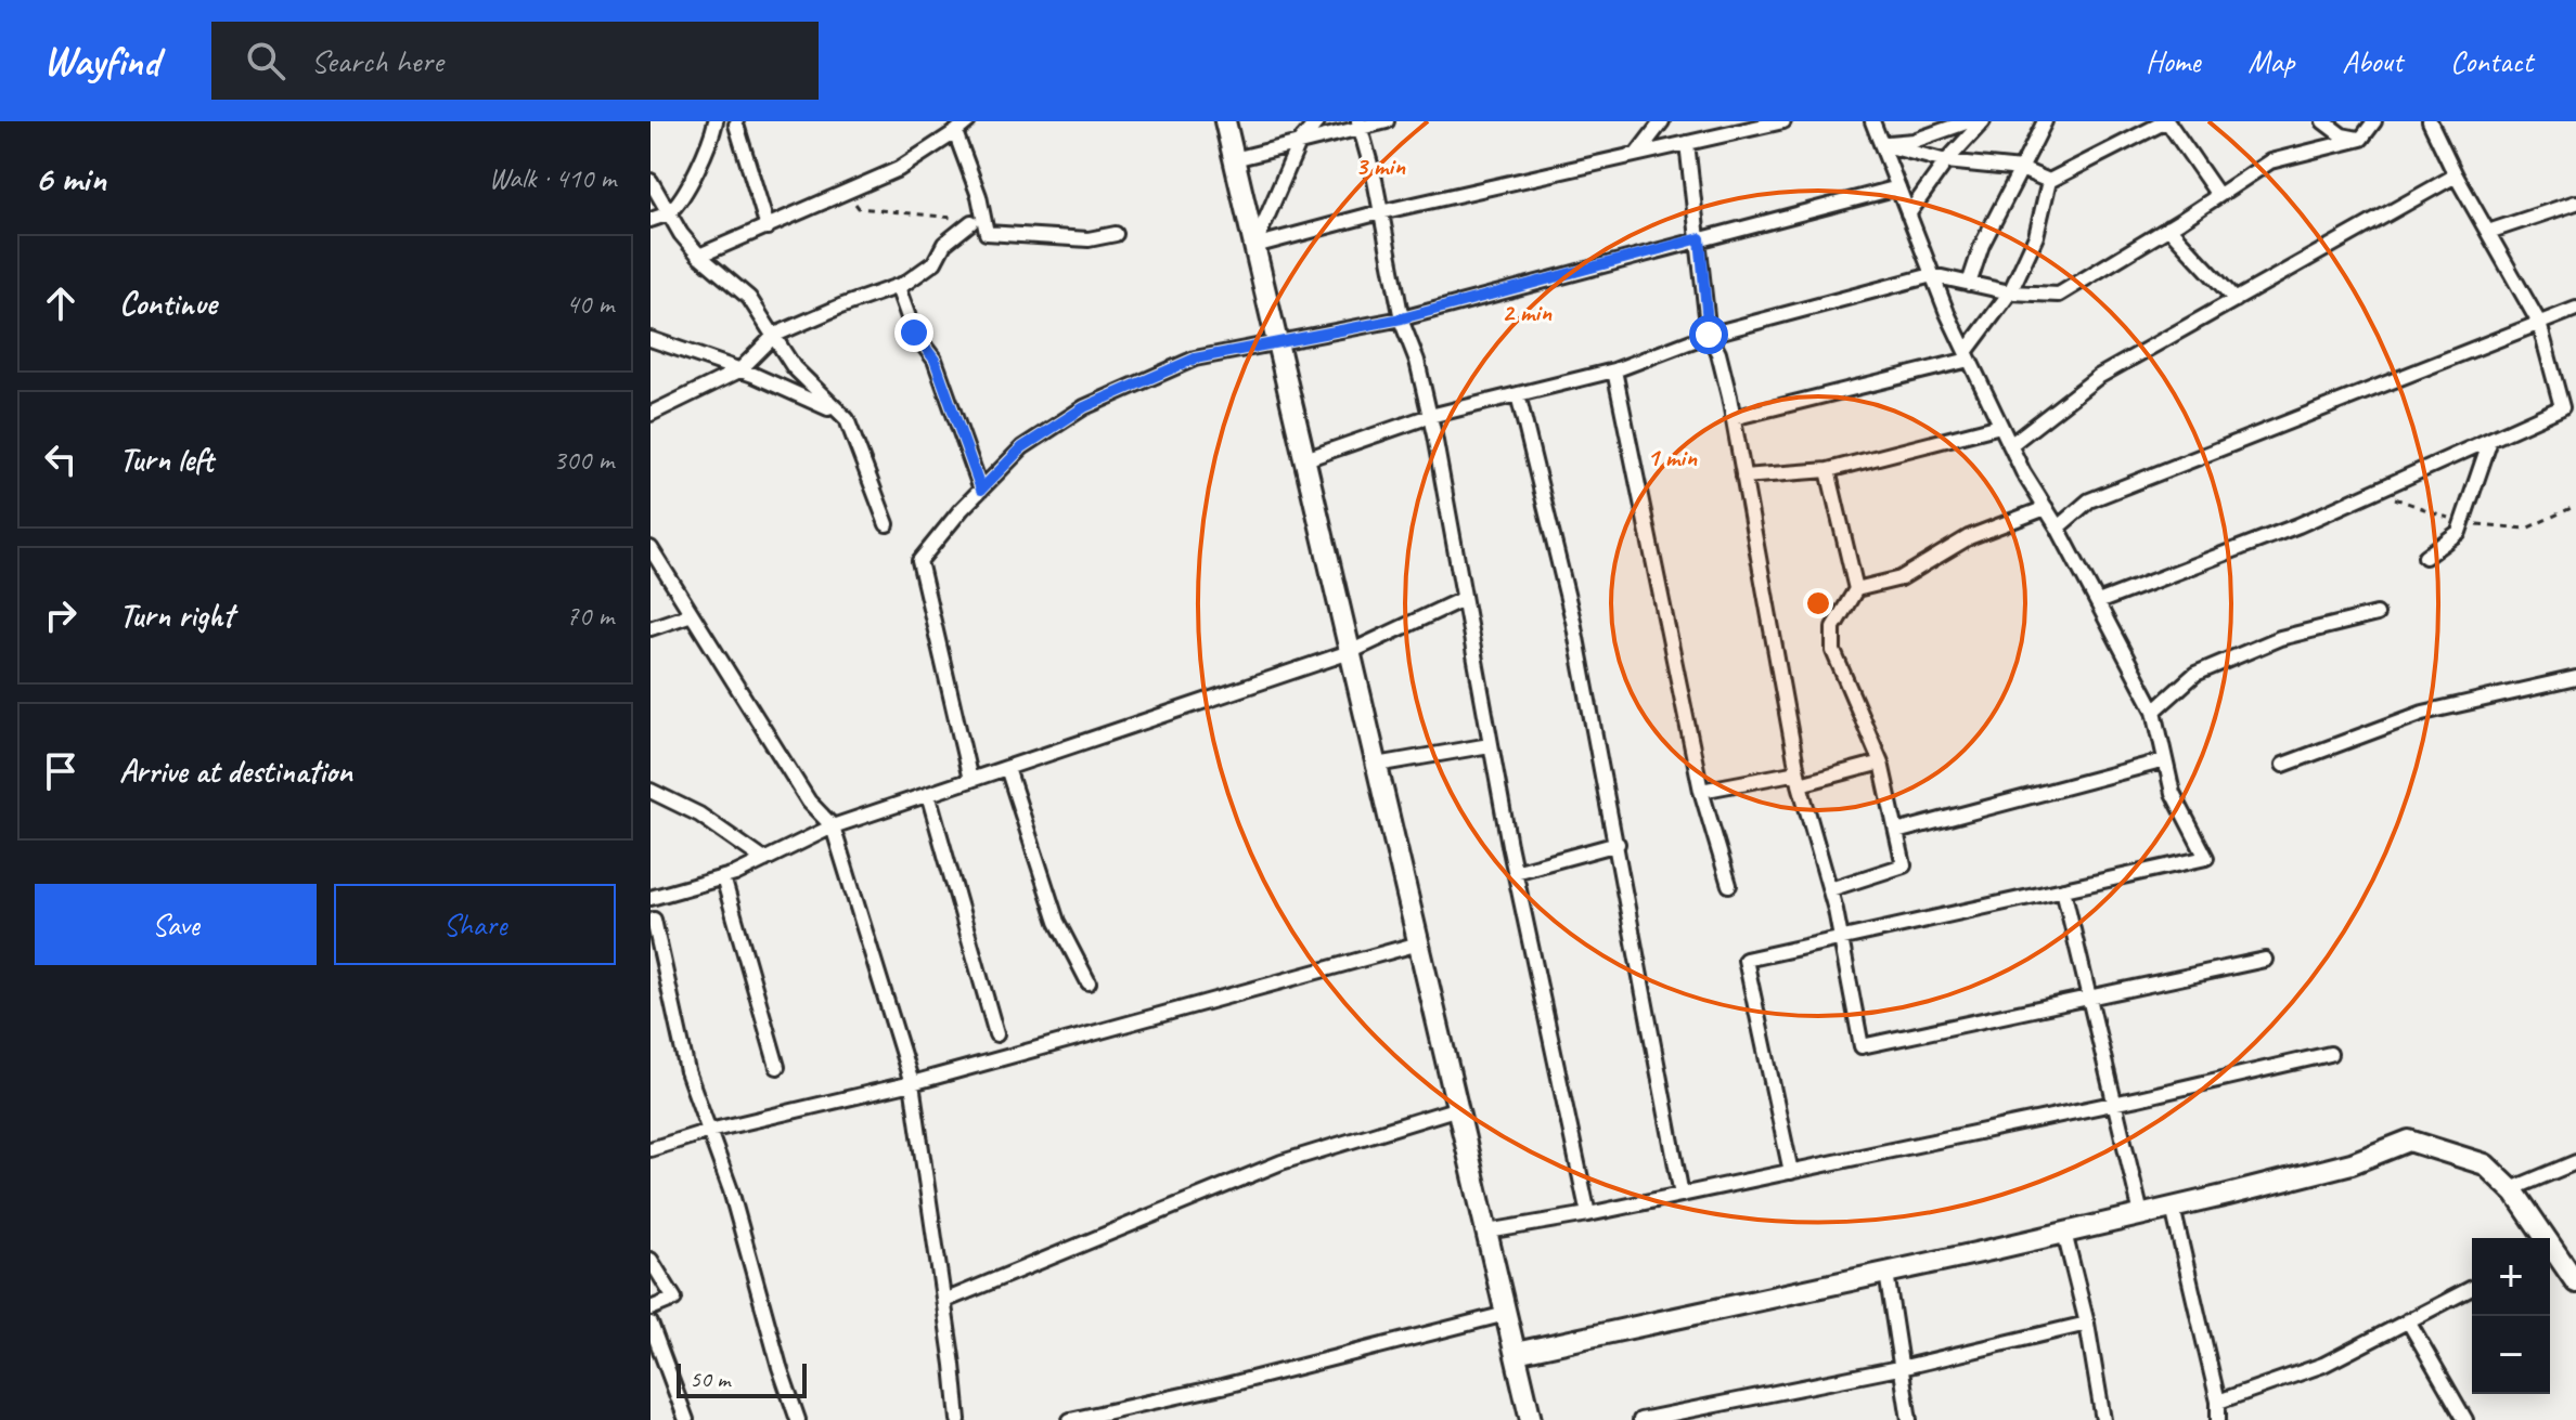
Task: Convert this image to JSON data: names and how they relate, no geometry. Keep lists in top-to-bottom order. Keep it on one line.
{"scale_bar":"50 m","page":{"header":"Wayfind","search":"Search here","nav":["Home","Map","About","Contact"],"heading":["6 min","Walk · 410 m"],"list":[["Continue","40 m"],["Turn left","300 m"],["Turn right","70 m"],"Arrive at destination"],"buttons":["Save","Share"],"map_buttons":["+","−"],"scale":"50 m"},"rings":["3 min","2 min","1 min"]}
